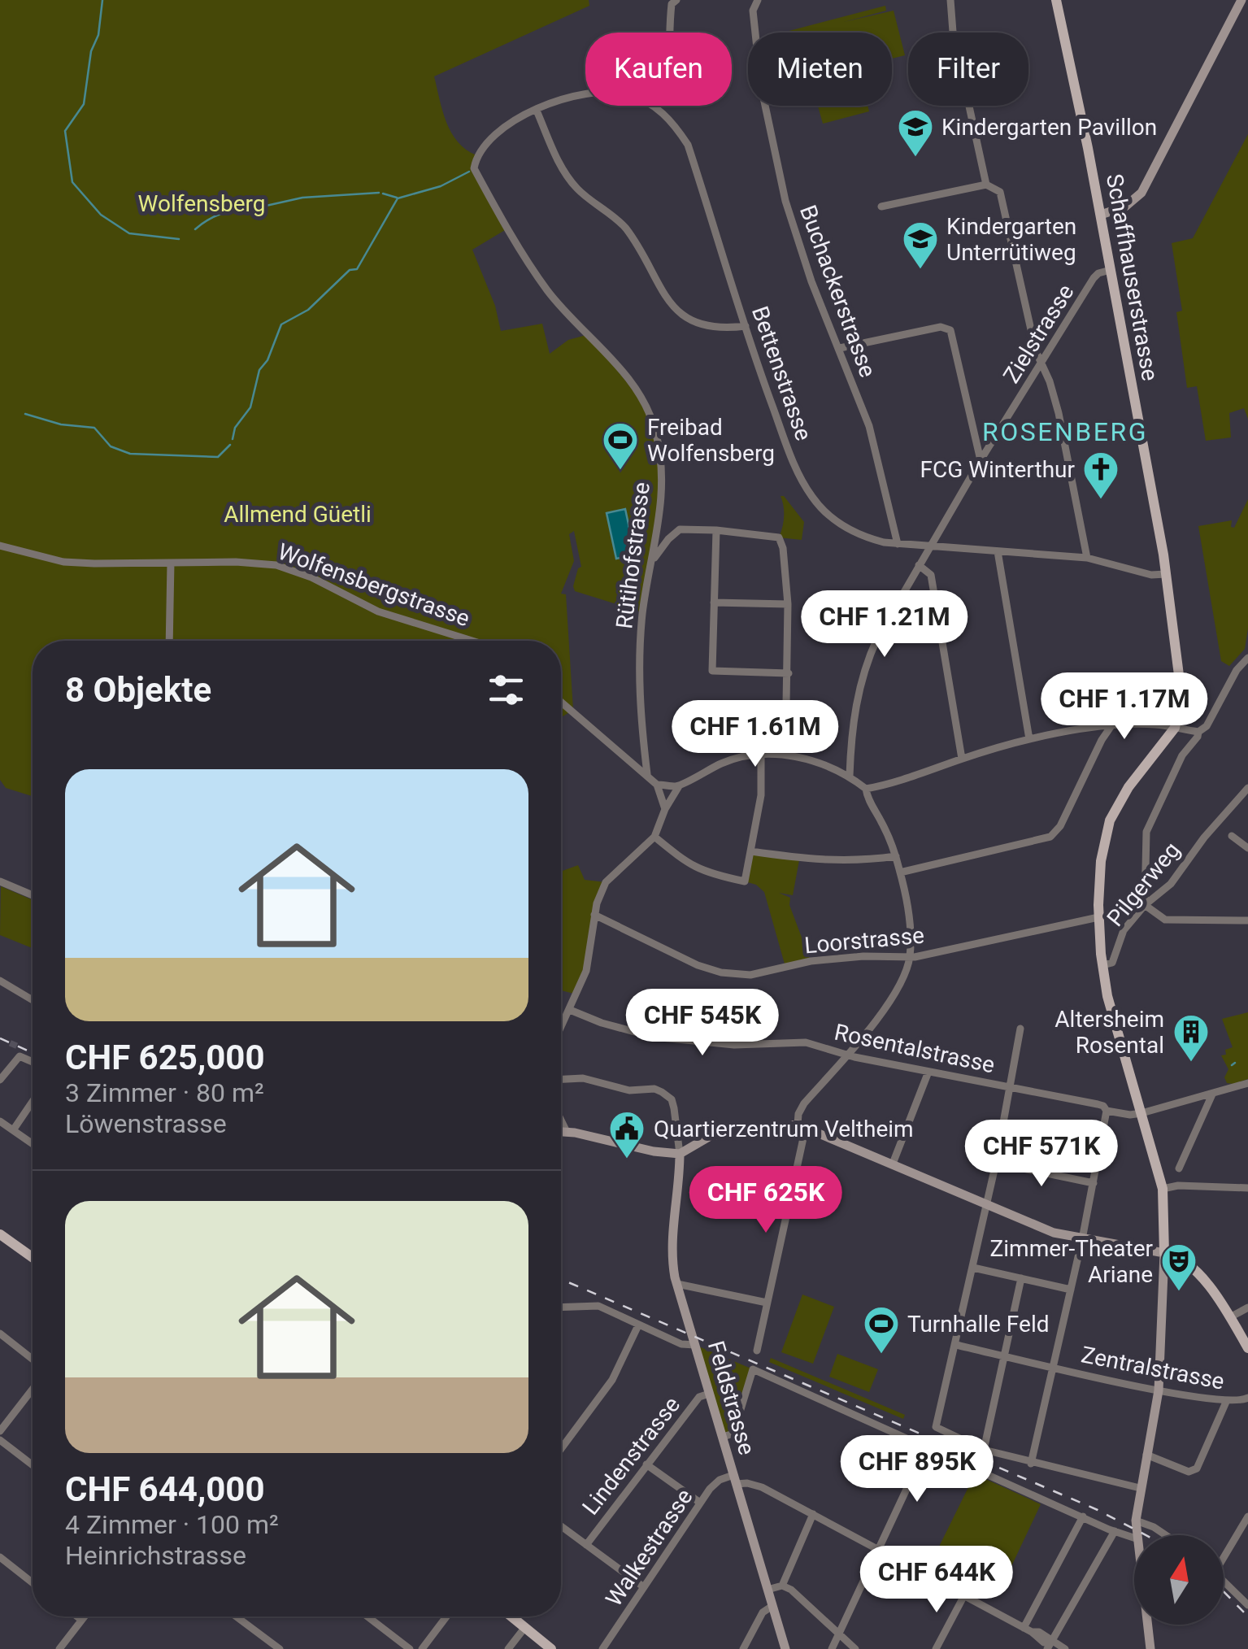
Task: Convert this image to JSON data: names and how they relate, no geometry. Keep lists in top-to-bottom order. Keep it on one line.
{"streets":{"main road":["Schaffhauserstrasse"],"street":["Buchackerstrasse","Zielstrasse","Bettenstrasse","Rütihofstrasse","Wolfensbergstrasse","Pilgerweg","Loorstrasse","Rosentalstrasse","Zentralstrasse","Feldstrasse","Lindenstrasse","Walkestrasse"]},"crossings":[["Schaffhauserstrasse","Zielstrasse"],["Schaffhauserstrasse","Bettenstrasse"],["Buchackerstrasse","Bettenstrasse"],["Zielstrasse","Bettenstrasse"],["Feldstrasse","Lindenstrasse"],["Feldstrasse","Walkestrasse"]],"districts":["ROSENBERG"],"parks":["Wolfensberg","Allmend Güetli"],"places":{"school or university":["Kindergarten Pavillon","Kindergarten Unterrütiweg"],"sports":["Freibad Wolfensberg","Turnhalle Feld"],"church":["FCG Winterthur"],"building":["Altersheim Rosental"],"public building":["Quartierzentrum Veltheim"],"theatre":["Zimmer-Theater Ariane"]},"north":"top","page":{"chip":["Kaufen","Mieten","Filter"],"price":["CHF 1.21M","CHF 1.17M","CHF 1.61M","CHF 545K","CHF 571K","CHF 625K","CHF 895K","CHF 644K"],"heading":"8 Objekte","list":[{"name":"CHF 625,000","note":"3 Zimmer · 80 m² · Löwenstrasse"},{"name":"CHF 644,000","note":"4 Zimmer · 100 m² · Heinrichstrasse"}]}}
